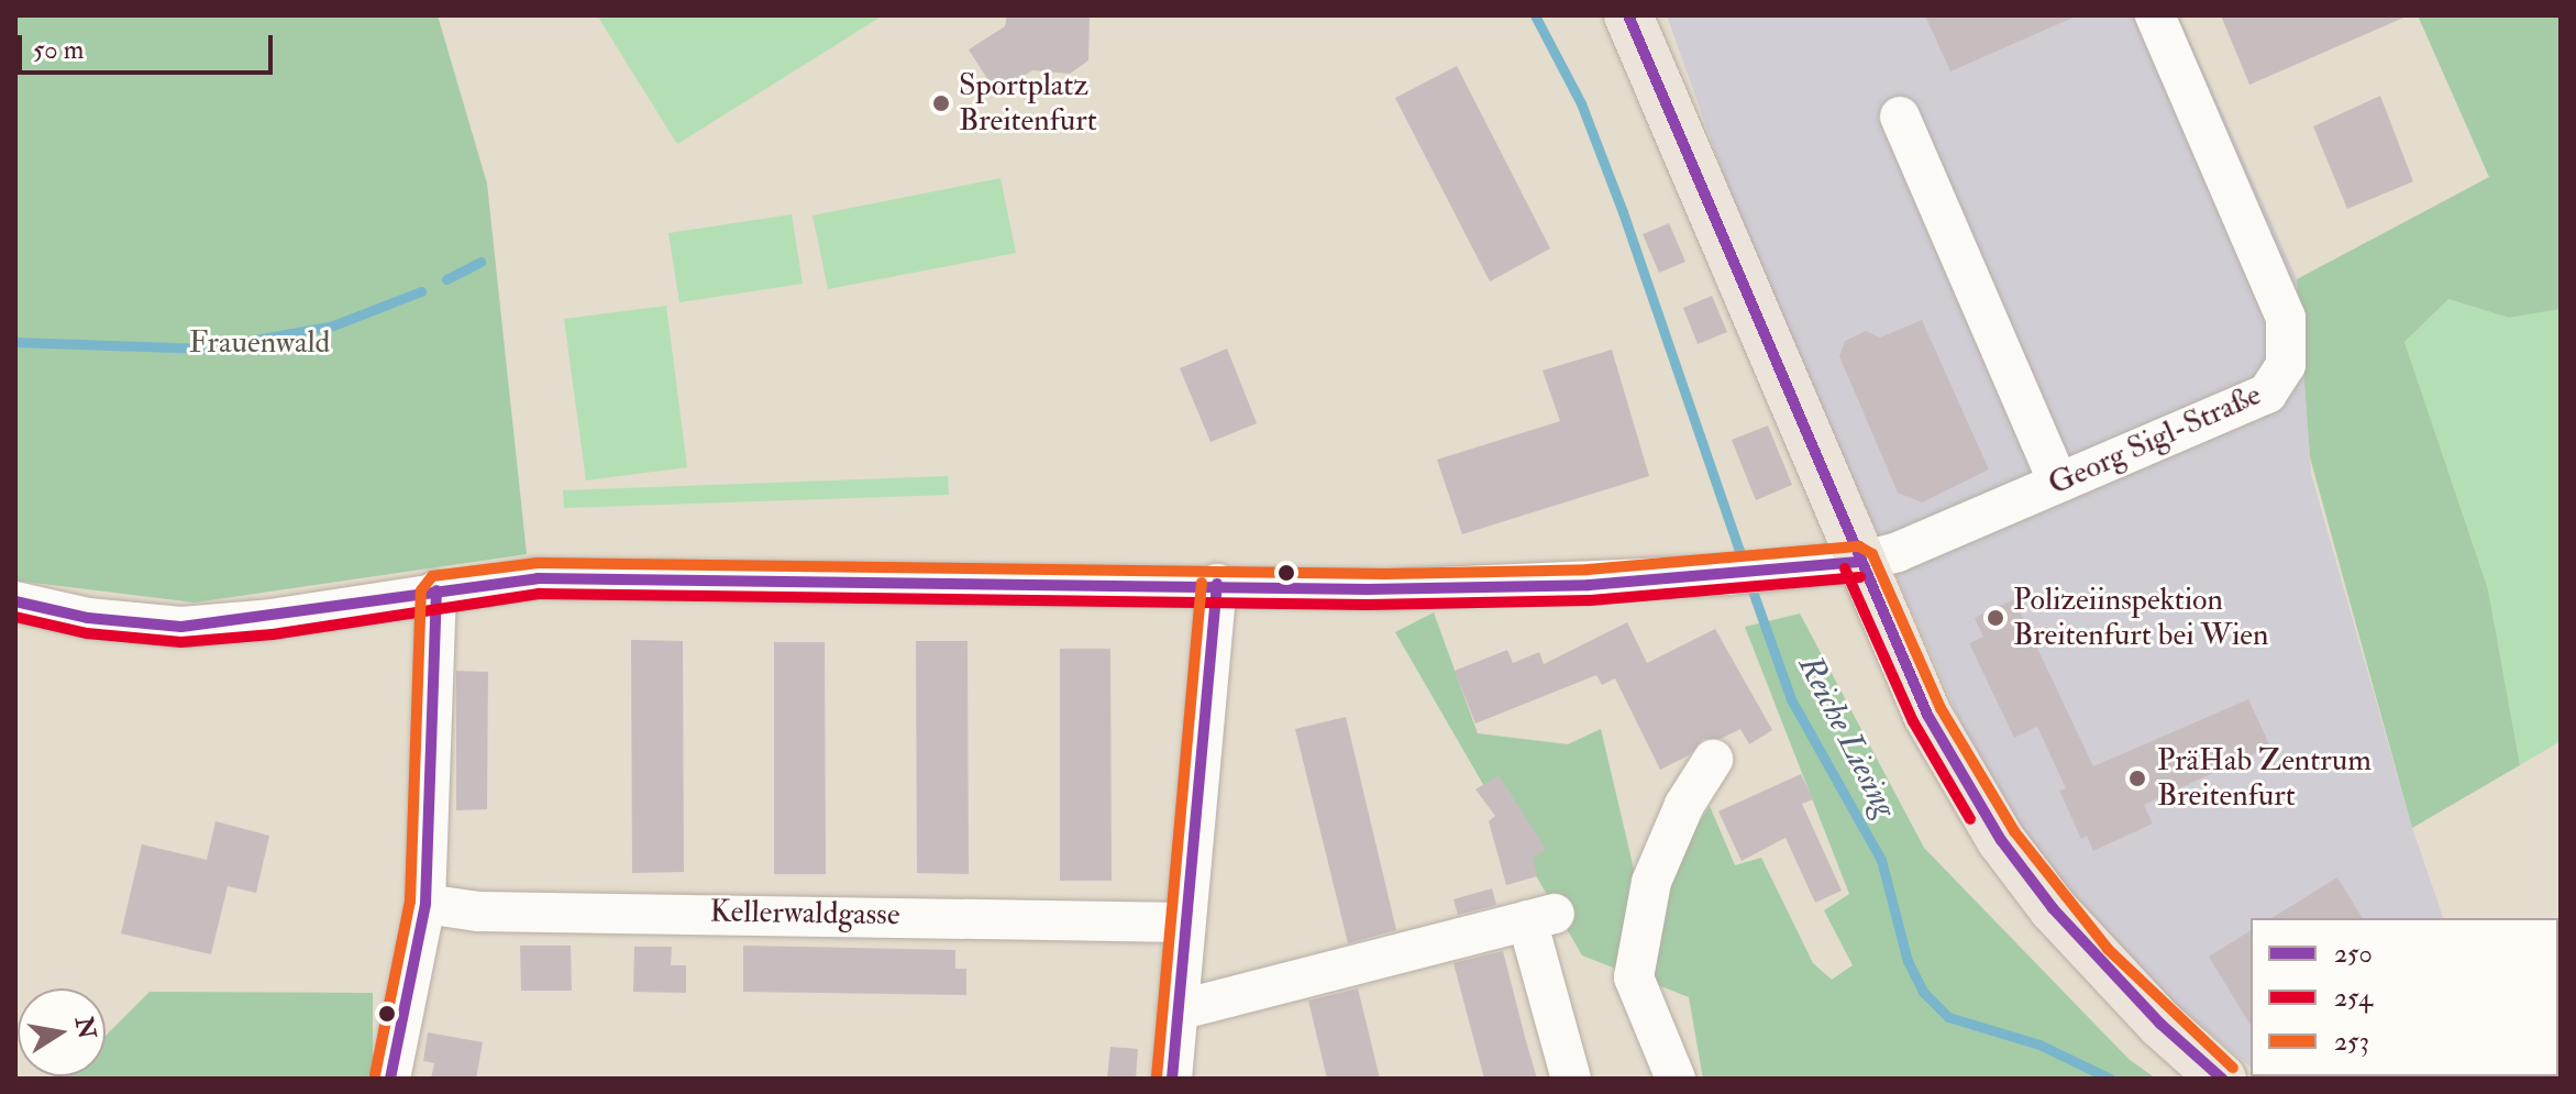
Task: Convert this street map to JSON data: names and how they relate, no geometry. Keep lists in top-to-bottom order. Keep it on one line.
{"streets":{"street":["Georg Sigl-Straße","Kellerwaldgasse"]},"water":["Reiche Liesing"],"parks":["Frauenwald"],"places":["Sportplatz Breitenfurt","Polizeiinspektion Breitenfurt bei Wien","PräHab Zentrum Breitenfurt"],"lines":["transit line 250","transit line 253","transit line 254"],"legend":["250","254","253"],"scale_bar":"50 m","north":"right"}
